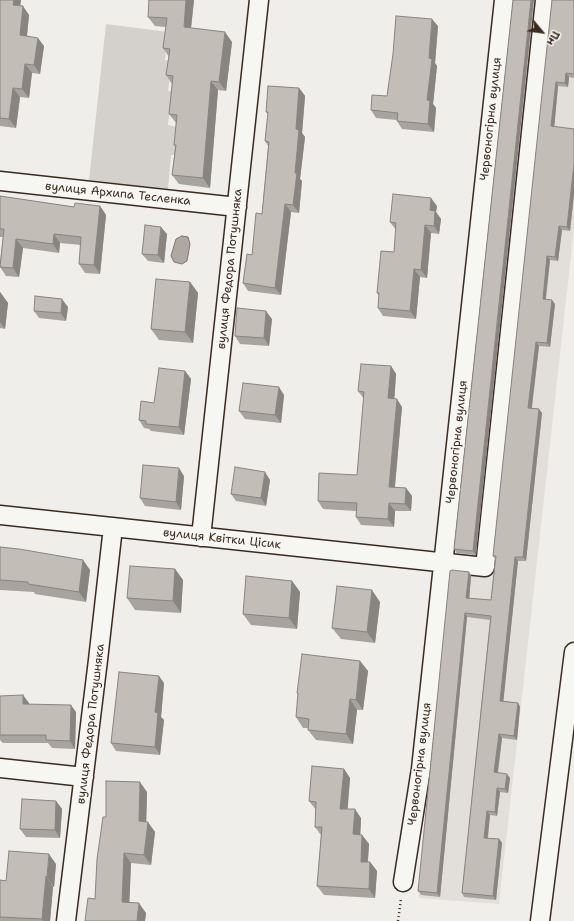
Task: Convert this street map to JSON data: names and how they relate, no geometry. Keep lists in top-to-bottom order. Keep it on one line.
{"streets":{"street":["Червоногірна вулиця","вулиця Архипа Тесленка","вулиця Федора Потушняка","вулиця Квітки Цісик"]},"crossings":[["Червоногірна вулиця","вулиця Квітки Цісик"],["вулиця Архипа Тесленка","вулиця Федора Потушняка"],["вулиця Федора Потушняка","вулиця Квітки Цісик"]],"north":"bottom right"}
